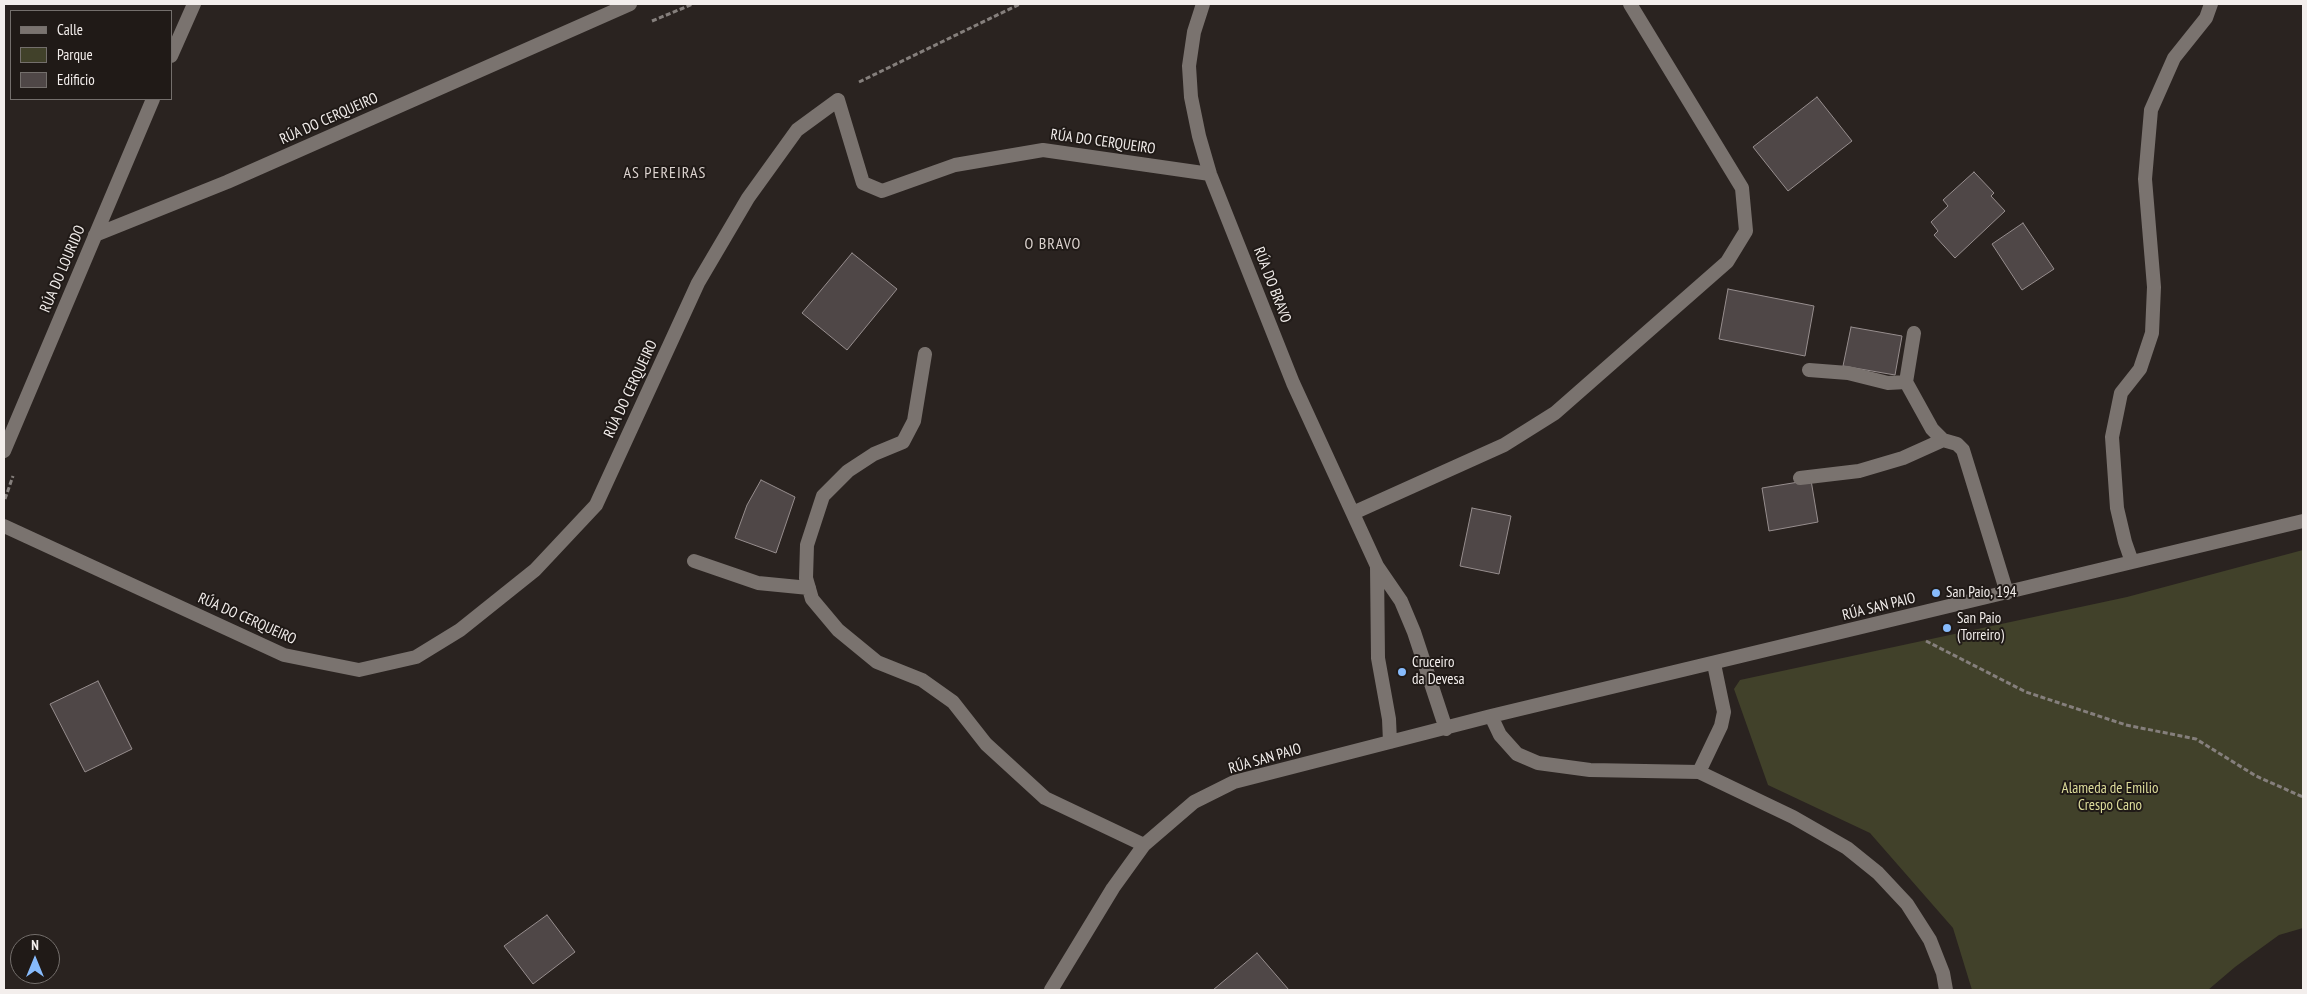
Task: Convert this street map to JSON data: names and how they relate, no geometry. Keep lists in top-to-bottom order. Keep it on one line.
{"streets":{"street":["RÚA DO CERQUEIRO","RÚA DO LOURIDO","RÚA DO BRAVO","RÚA SAN PAIO"]},"crossings":[["RÚA DO CERQUEIRO","RÚA DO LOURIDO"],["RÚA DO CERQUEIRO","RÚA DO BRAVO"],["RÚA DO BRAVO","RÚA SAN PAIO"]],"districts":["AS PEREIRAS","O BRAVO"],"parks":["Alameda de Emilio Crespo Cano"],"places":["San Paio, 194","San Paio (Torreiro)","Cruceiro da Devesa"],"legend":["Calle","Parque","Edificio"],"north":"top"}
